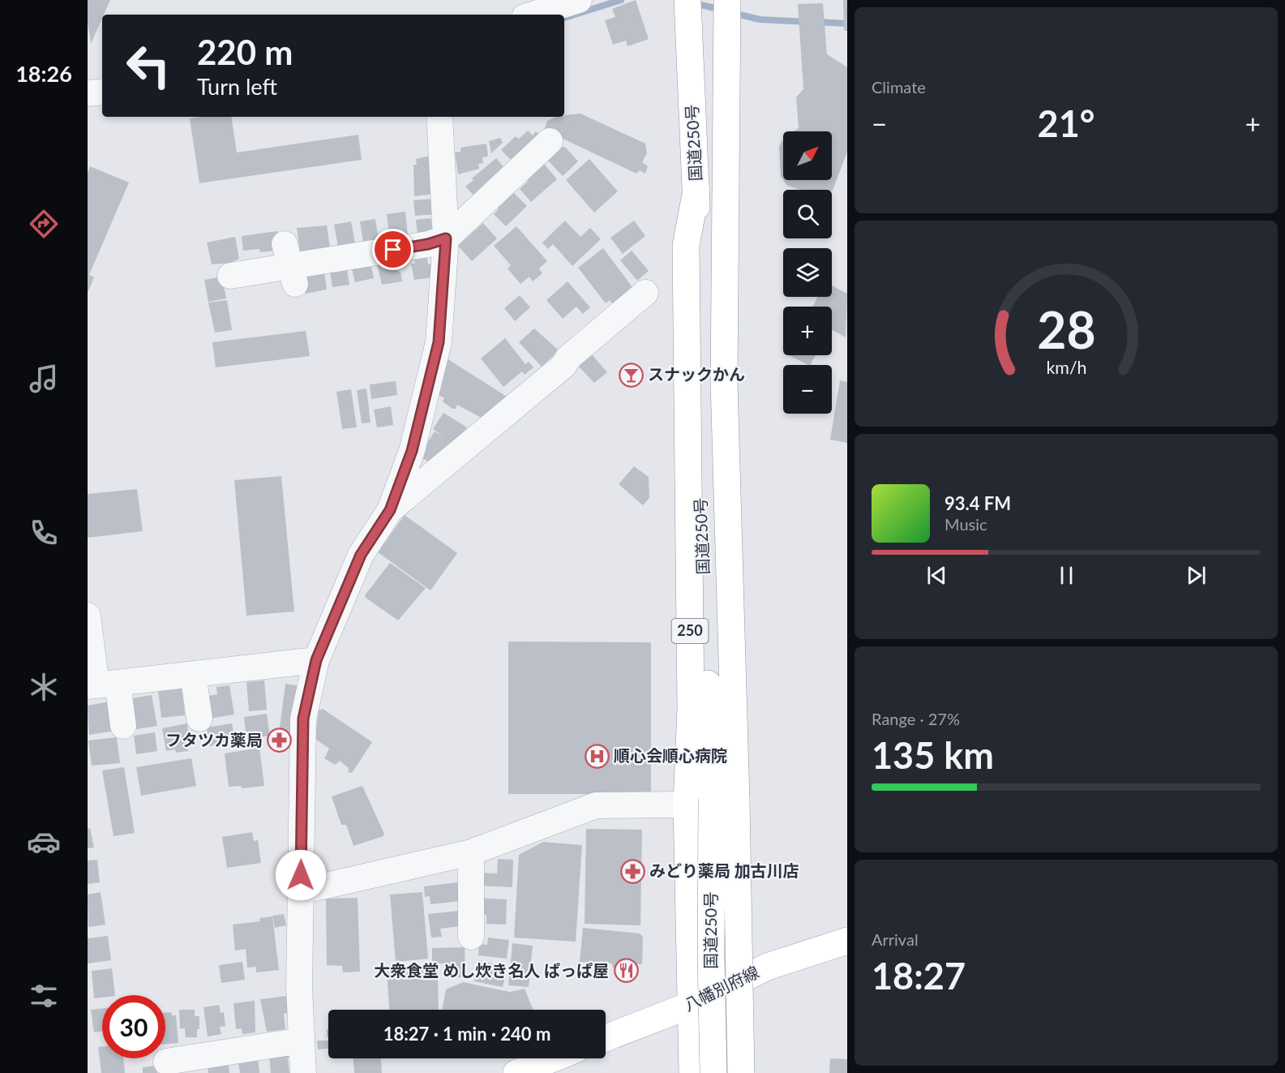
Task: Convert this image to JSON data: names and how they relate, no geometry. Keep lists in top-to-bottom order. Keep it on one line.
{"streets":{"main road":["国道250号","250","八幡別府線"]},"crossings":[["国道250号","250"],["250","八幡別府線"]],"places":{"bar":["スナックかん"],"pharmacy":["フタツカ薬局","みどり薬局 加古川店"],"hospital":["順心会順心病院"],"restaurant":["大衆食堂 めし炊き名人 ぱっぱ屋"]},"north":"top right","page":{"tabs":"18:26","tile":["Climate",["Range · 27%","135 km"],["Arrival","18:27"]],"turn":["220 m","Turn left"],"heat":["−","21°","+"],"map_buttons":["+","−"],"song":["93.4 FM","Music"],"limit":"30","trip":"18:27 · 1 min · 240 m","gauge":["28","km/h"]}}
